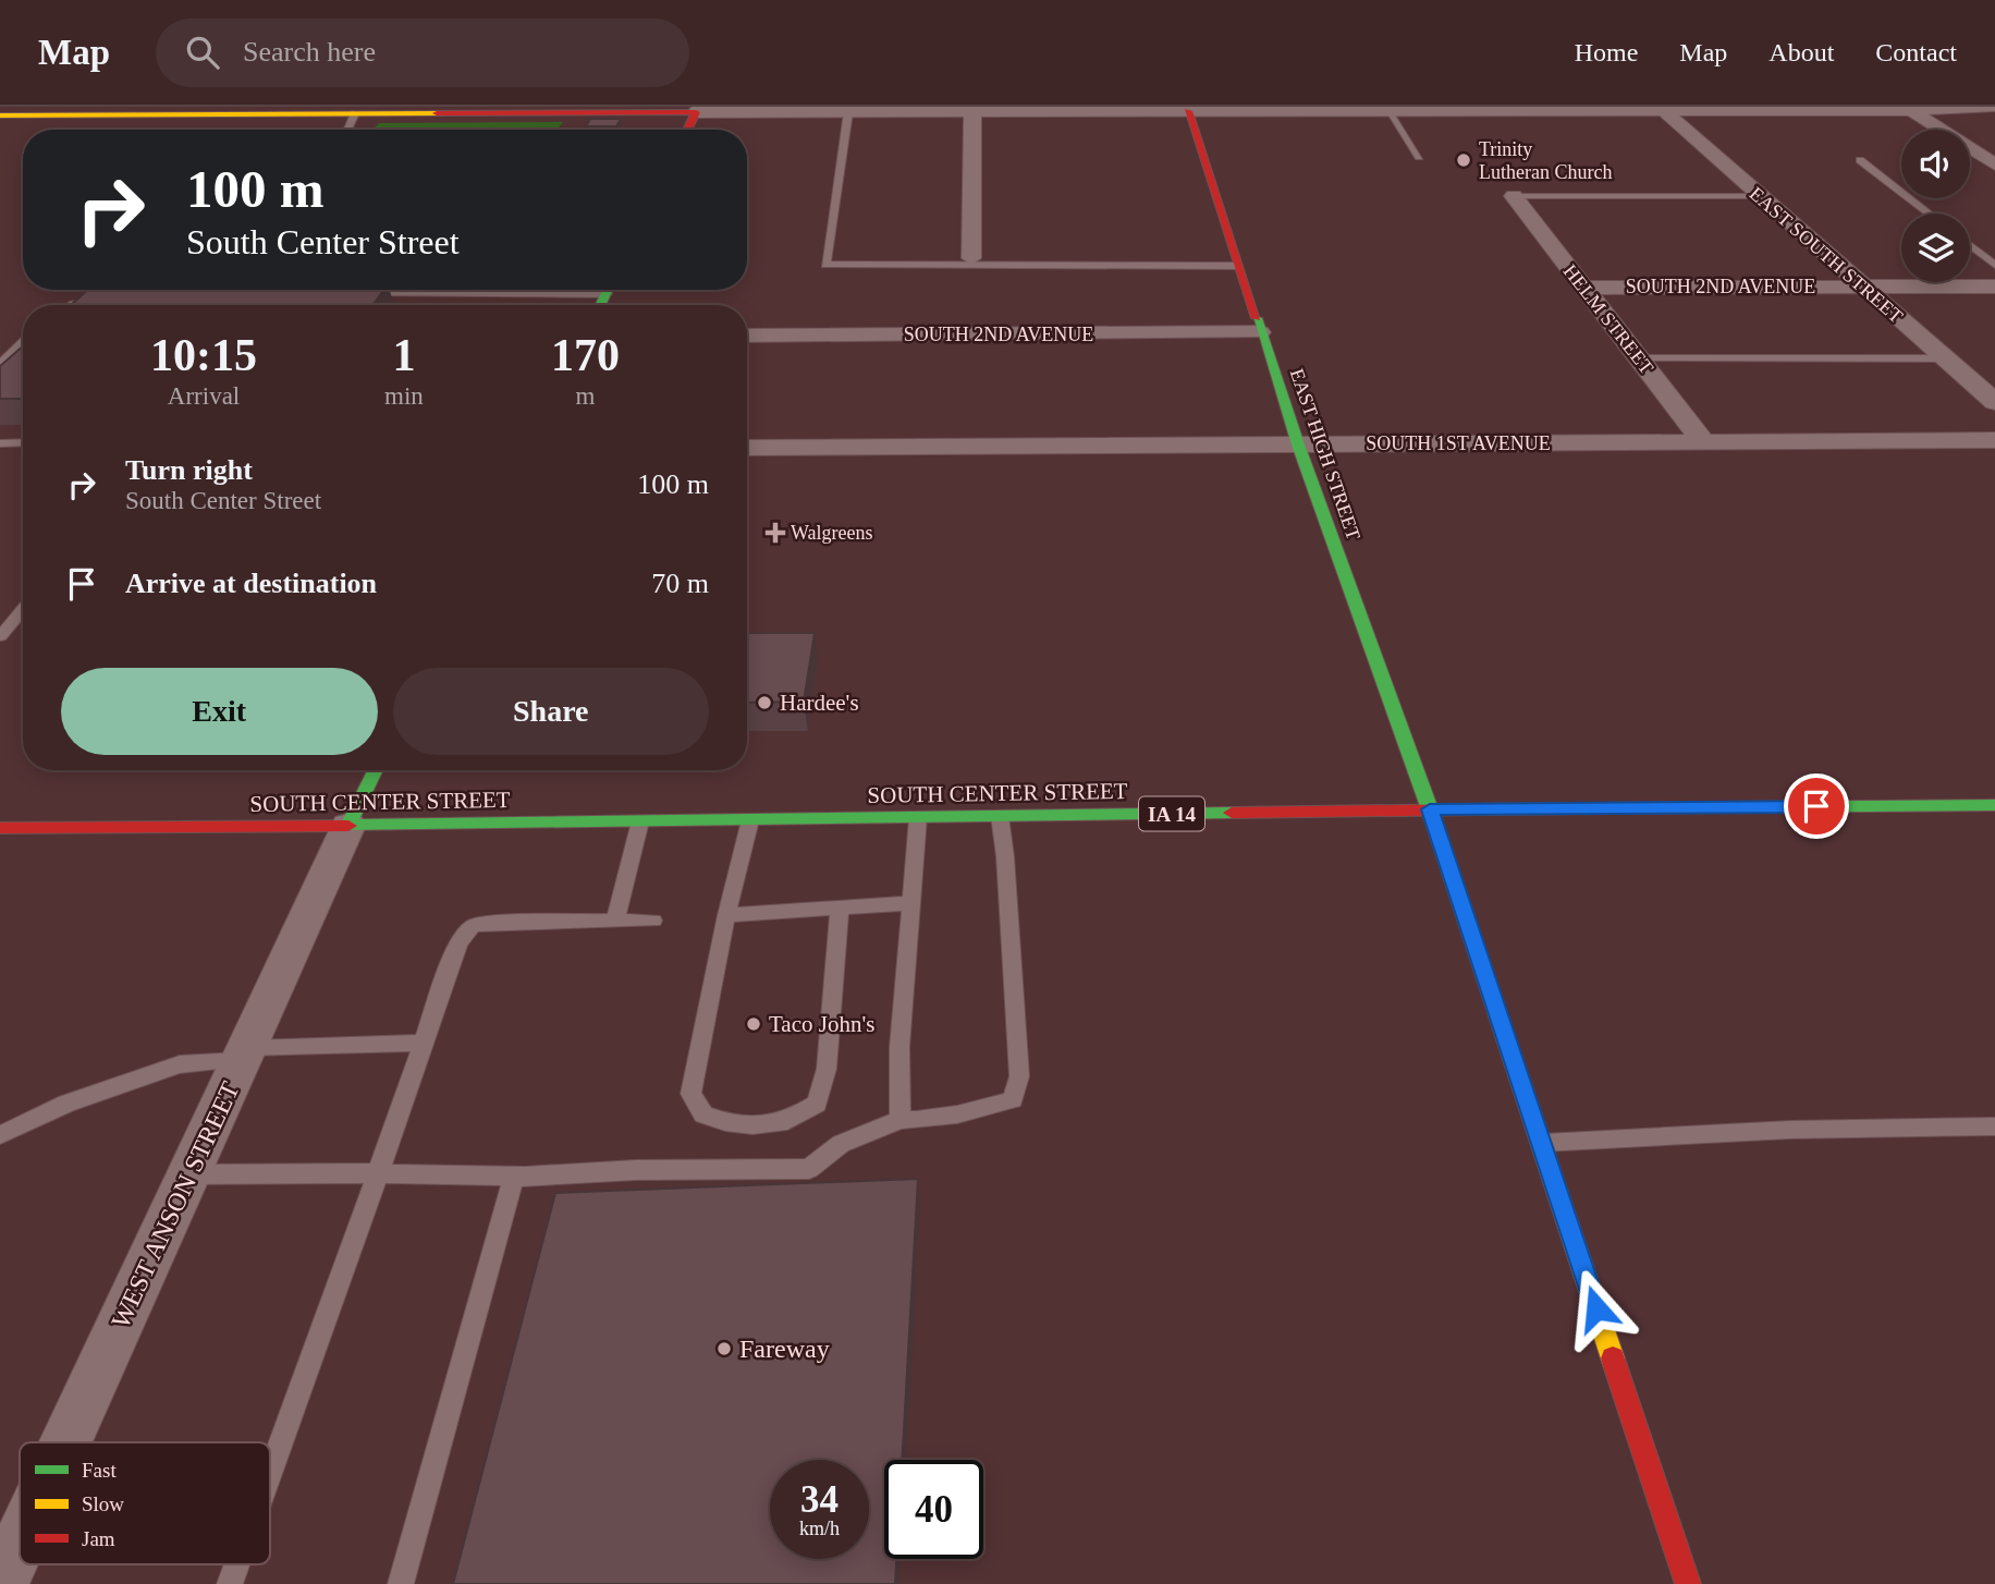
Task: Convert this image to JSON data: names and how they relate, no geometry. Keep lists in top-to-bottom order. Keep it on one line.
{"streets":{"main road":["EAST HIGH STREET","SOUTH CENTER STREET","IA 14"],"street":["EAST SOUTH STREET","SOUTH 2ND AVENUE","HELM STREET","SOUTH 1ST AVENUE","WEST ANSON STREET"]},"crossings":[["EAST SOUTH STREET","SOUTH 2ND AVENUE"],["SOUTH 2ND AVENUE","HELM STREET"],["SOUTH 2ND AVENUE","EAST HIGH STREET"],["HELM STREET","SOUTH 1ST AVENUE"],["SOUTH 1ST AVENUE","EAST HIGH STREET"],["EAST HIGH STREET","SOUTH CENTER STREET"],["SOUTH CENTER STREET","WEST ANSON STREET"]],"places":{"other":["Trinity Lutheran Church","Hardee's","Taco John's","Fareway"],"health":["Walgreens"]},"legend":["Fast","Slow","Jam"],"page":{"header":"Map","search":"Search here","nav":["Home","Map","About","Contact"],"turn":["100 m","South Center Street"],"eta":["10:15","Arrival","1","min","170","m"],"list":[{"name":"Turn right","note":"South Center Street","value":"100 m"},{"name":"Arrive at destination","value":"70 m"}],"buttons":["Exit","Share"],"speed":"34 km/h","limit":"40"}}
